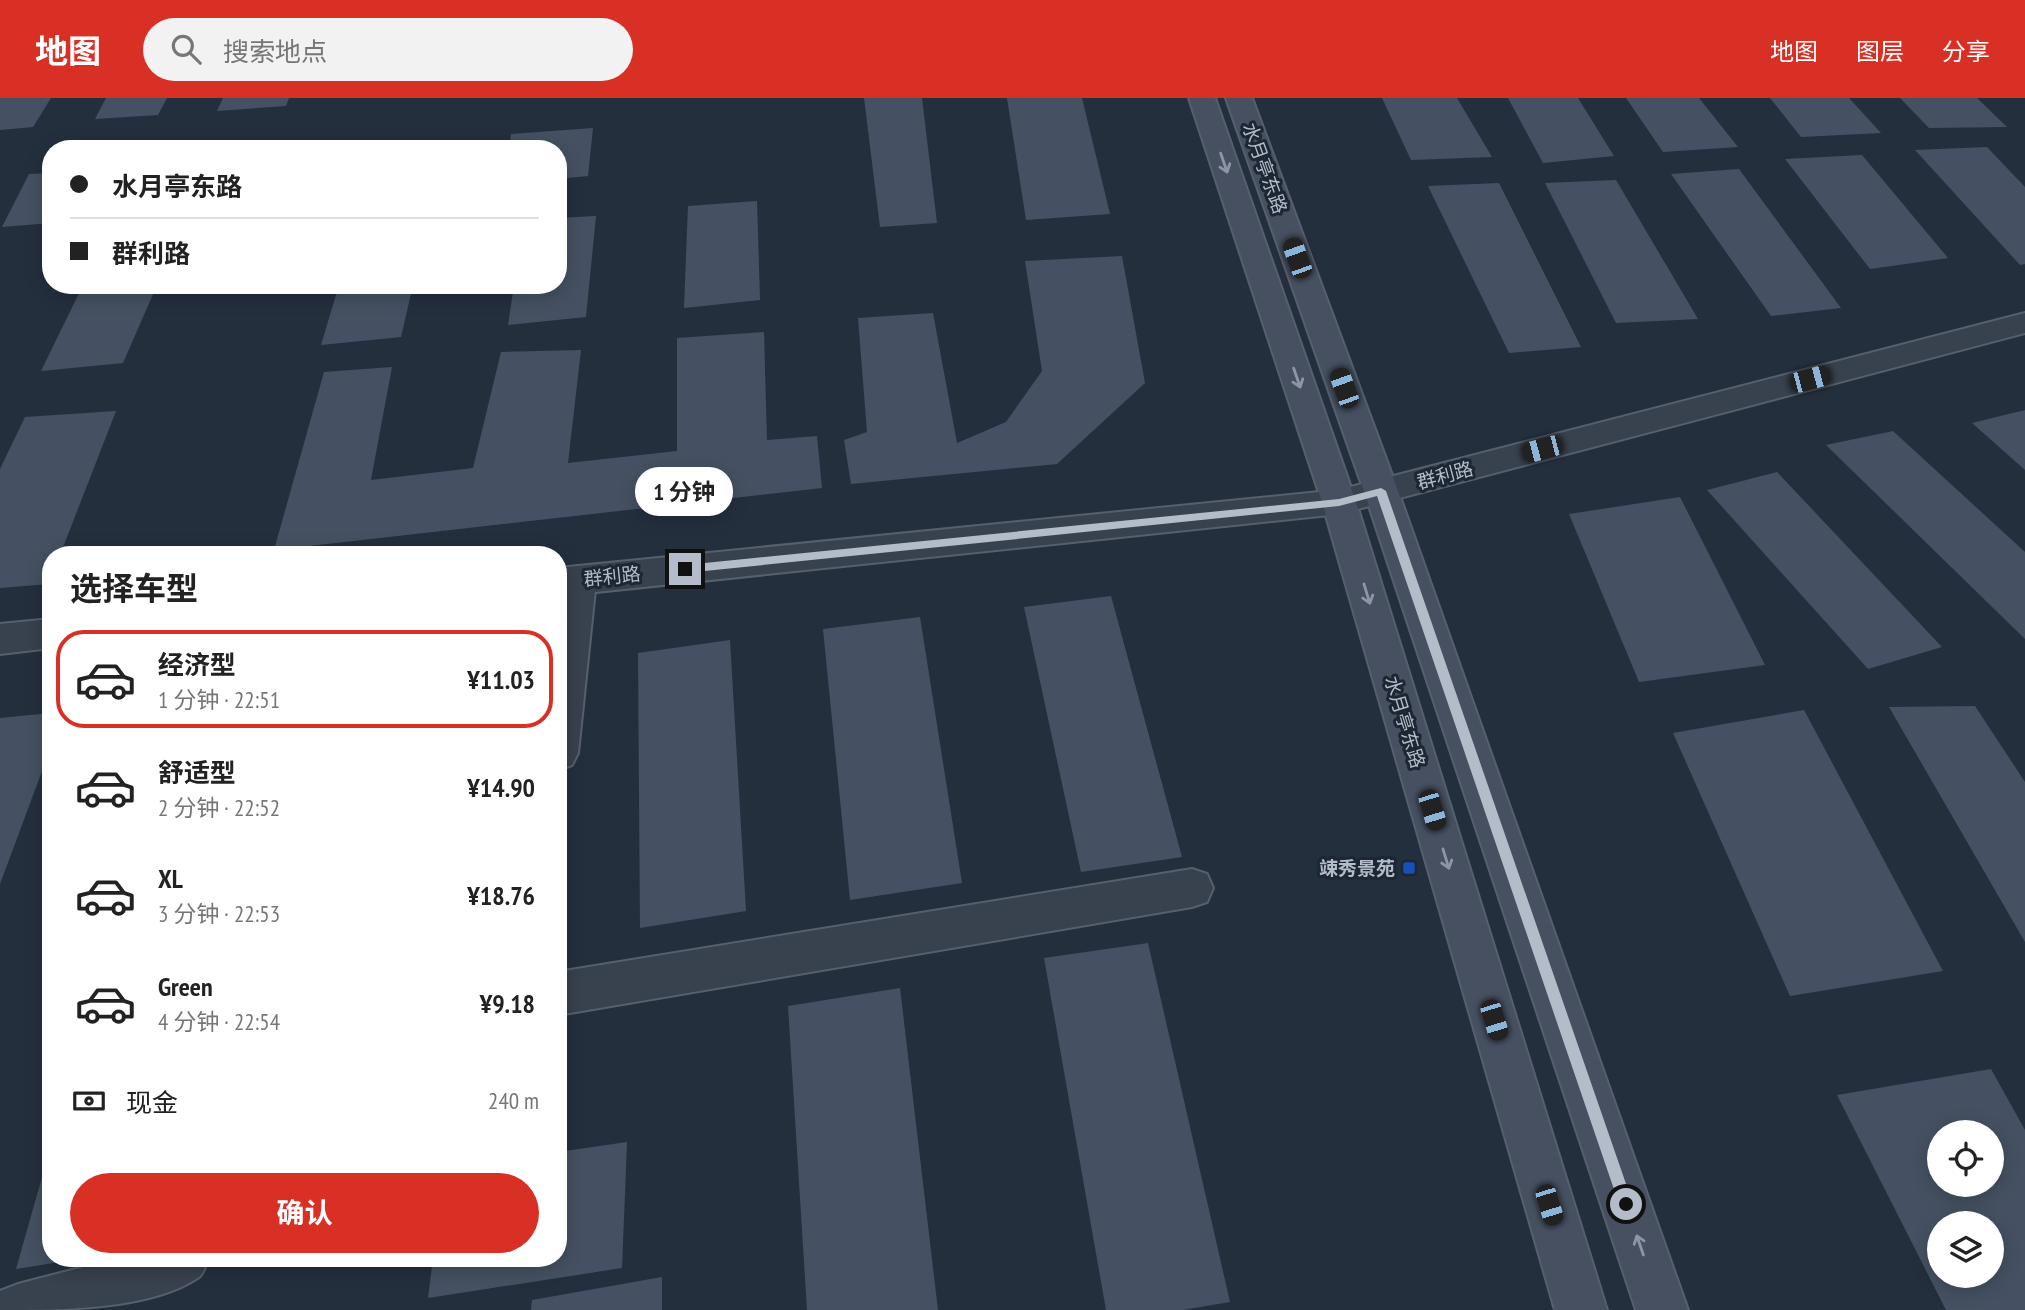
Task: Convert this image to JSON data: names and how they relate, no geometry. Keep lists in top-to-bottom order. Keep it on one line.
{"streets":{"main road":["水月亭东路"],"street":["群利路"]},"crossings":[["水月亭东路","群利路"]],"places":{"transit":["竦秀景苑"]},"page":{"header":"地图","search":"搜索地点","nav":["地图","图层","分享"],"banner":["水月亭东路","群利路"],"bubble":"1 分钟","heading":"选择车型","list":[{"name":"经济型","note":"1 分钟 · 22:51","value":"¥11.03"},{"name":"舒适型","note":"2 分钟 · 22:52","value":"¥14.90"},{"name":"XL","note":"3 分钟 · 22:53","value":"¥18.76"},{"name":"Green","note":"4 分钟 · 22:54","value":"¥9.18"}],"pay":["现金","240 m"],"buttons":"确认"}}
